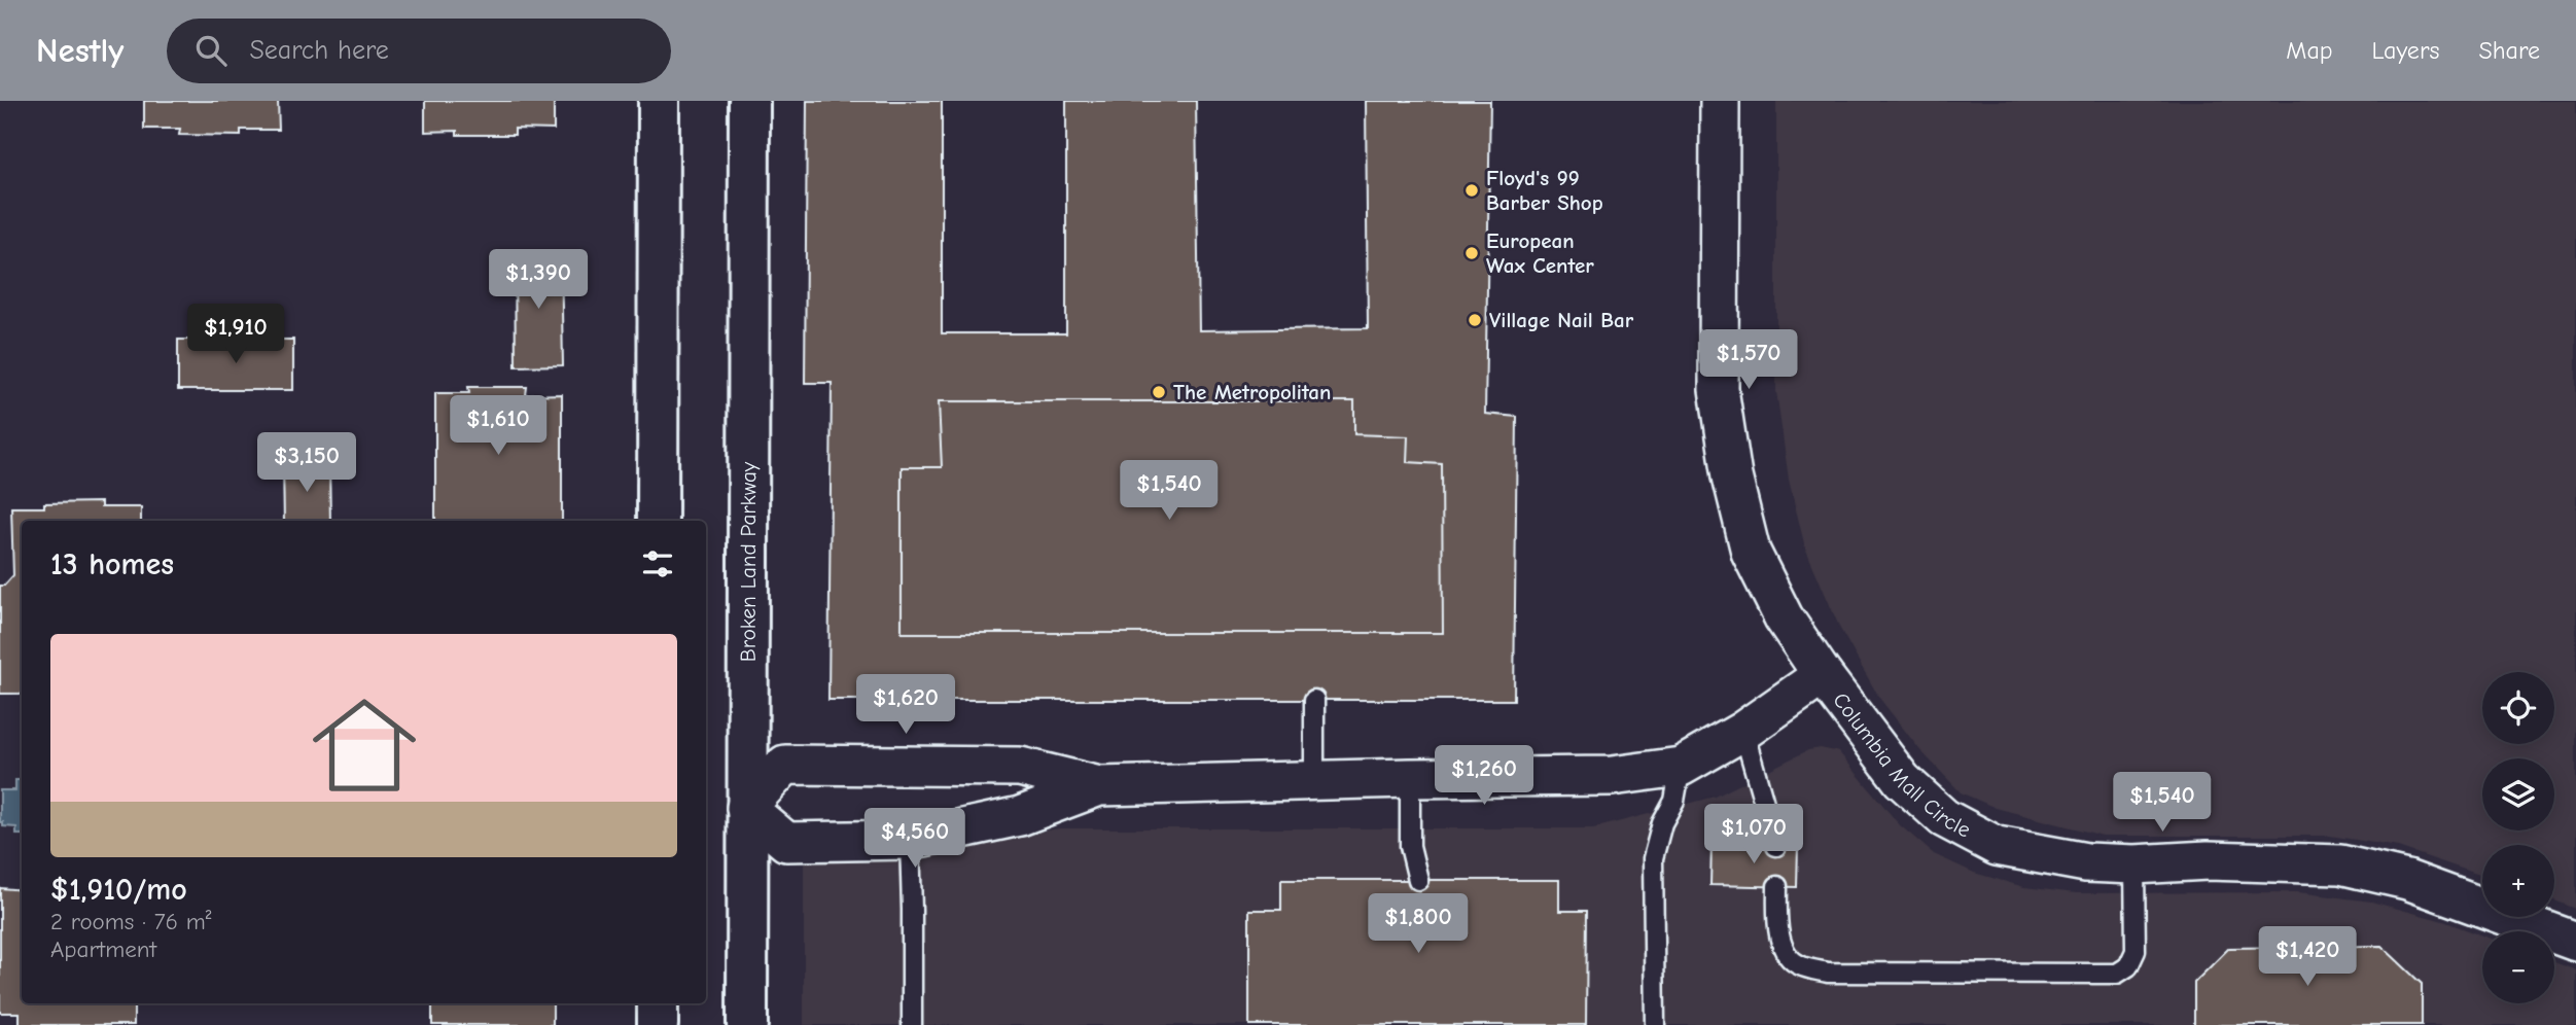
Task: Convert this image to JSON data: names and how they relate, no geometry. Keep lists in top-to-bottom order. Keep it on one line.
{"streets":{"street":["Broken Land Parkway","Columbia Mall Circle"]},"places":["Floyd's 99 Barber Shop","European Wax Center","Village Nail Bar","The Metropolitan"],"page":{"header":"Nestly","search":"Search here","nav":["Map","Layers","Share"],"price":["$1,390","$1,910","$1,570","$1,610","$3,150","$1,540","$1,620","$1,260","$1,540","$1,070","$4,560","$1,800","$1,420"],"heading":"13 homes","list":[{"name":"$1,910/mo","note":"2 rooms · 76 m² · Apartment"}],"map_buttons":["+","−"]}}
